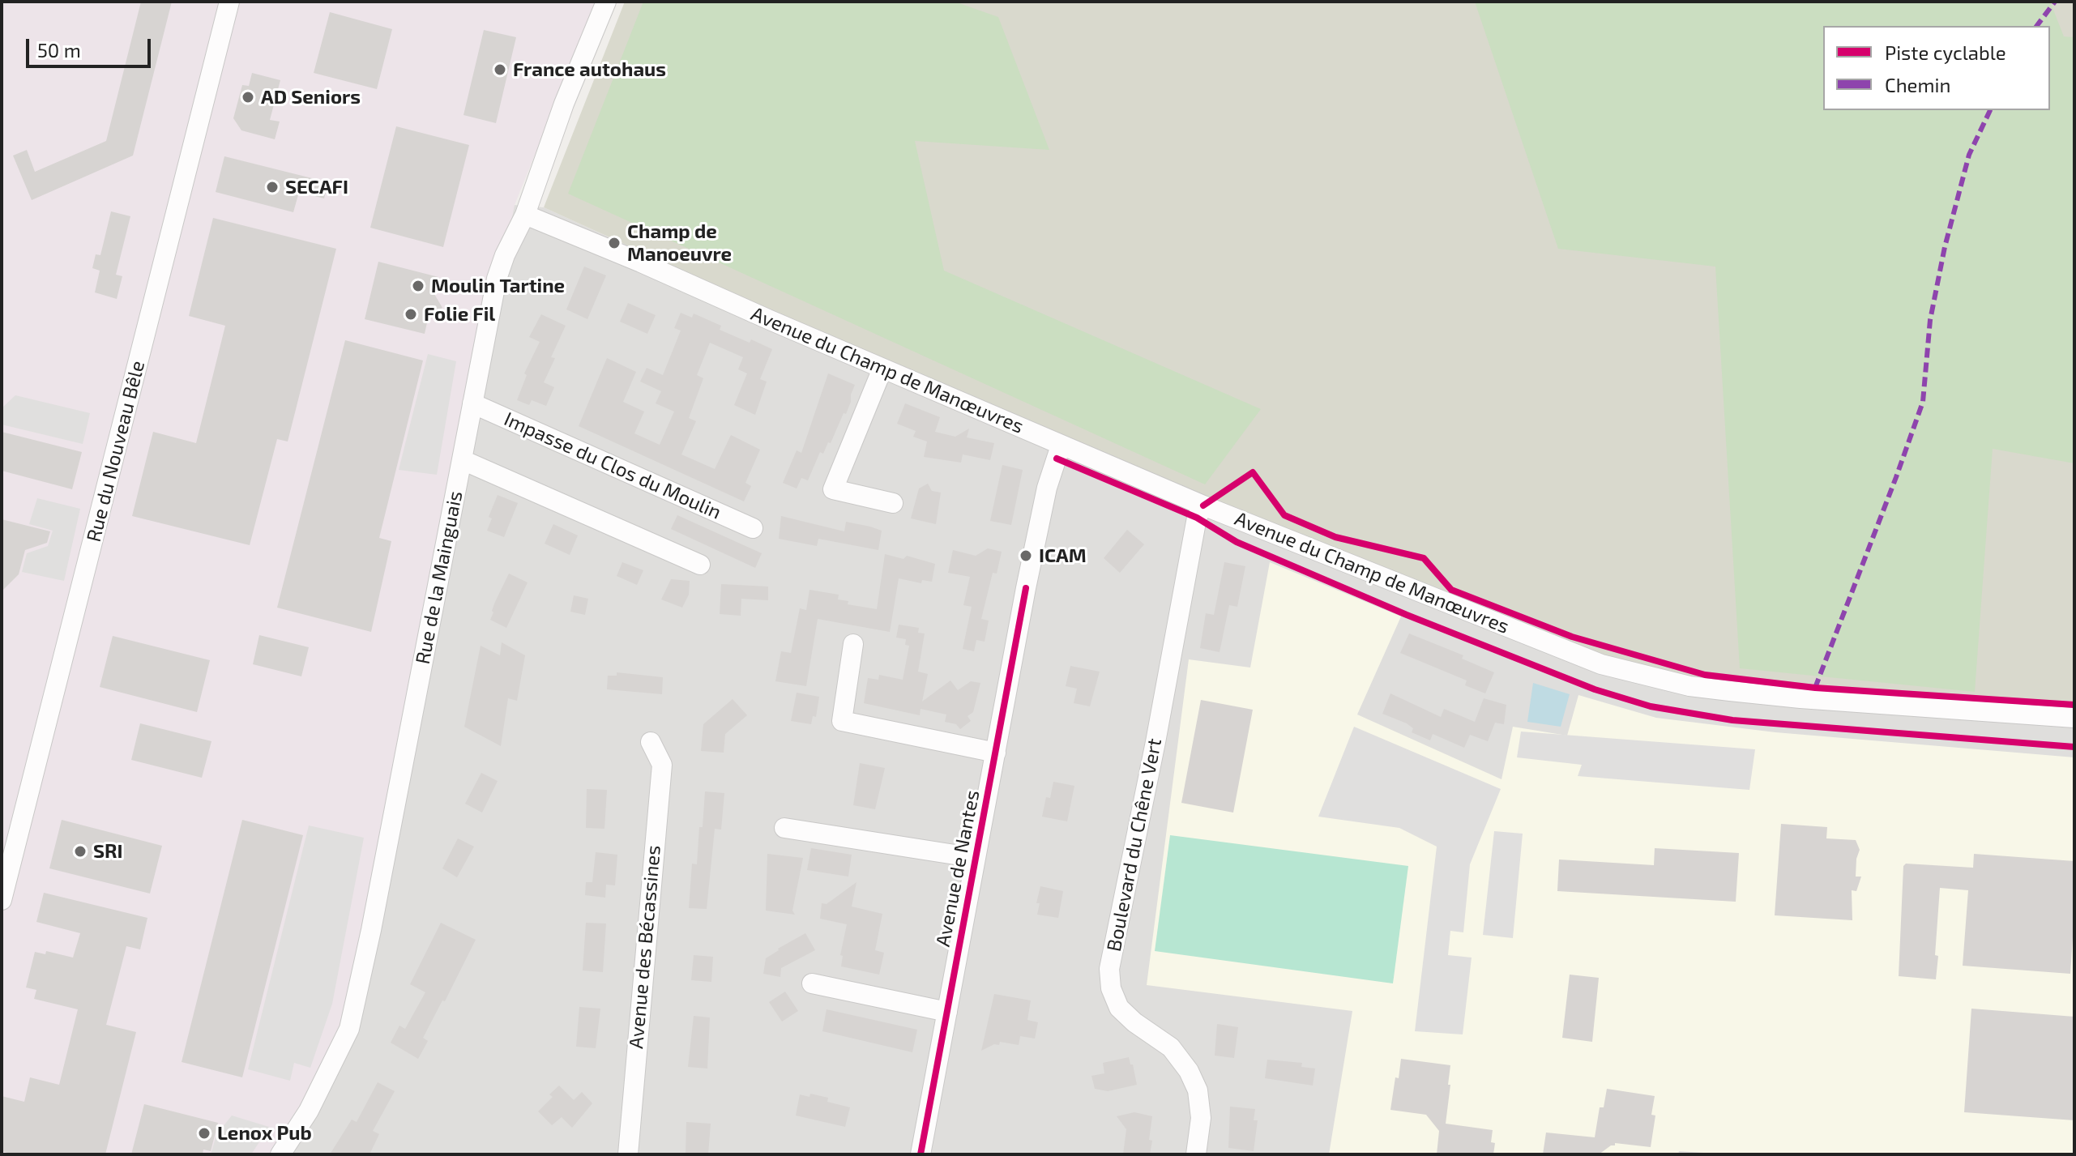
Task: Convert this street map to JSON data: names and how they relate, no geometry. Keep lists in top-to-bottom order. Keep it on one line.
{"streets":{"street":["Avenue du Champ de Manœuvres","Rue du Nouveau Bêle","Impasse du Clos du Moulin","Rue de la Mainguais","Boulevard du Chêne Vert","Avenue de Nantes","Avenue des Bécassines"]},"crossings":[["Avenue du Champ de Manœuvres","Rue de la Mainguais"],["Avenue du Champ de Manœuvres","Boulevard du Chêne Vert"],["Avenue du Champ de Manœuvres","Avenue de Nantes"],["Impasse du Clos du Moulin","Rue de la Mainguais"]],"places":["France autohaus","AD Seniors","SECAFI","Champ de Manoeuvre","Moulin Tartine","Folie Fil","ICAM","SRI","Lenox Pub"],"legend":["Piste cyclable","Chemin"],"scale_bar":"50 m"}
